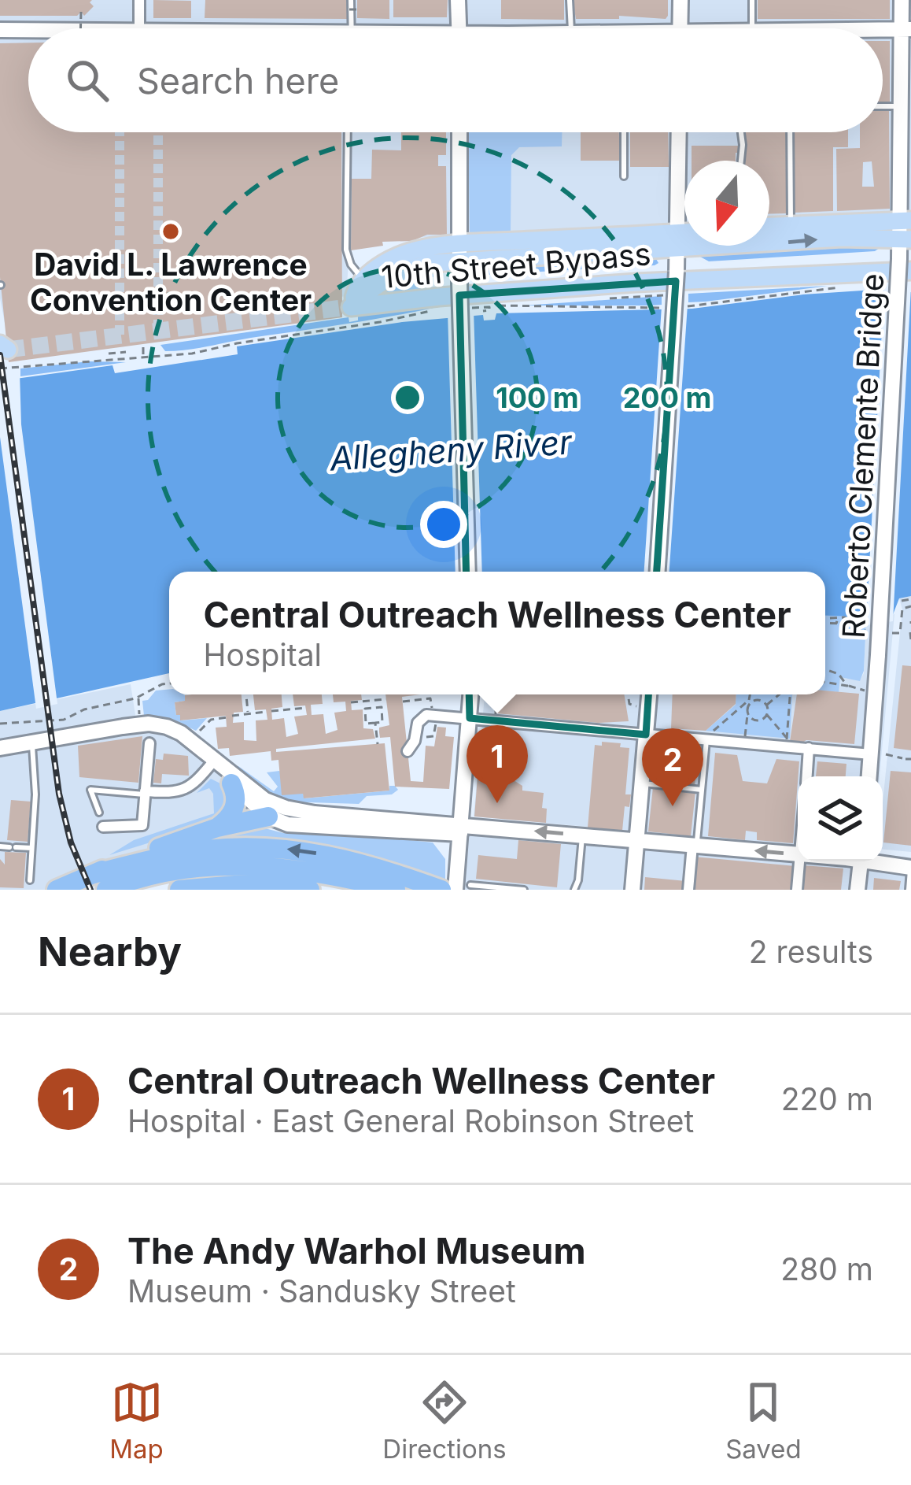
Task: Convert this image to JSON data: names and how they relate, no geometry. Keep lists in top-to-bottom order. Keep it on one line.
{"streets":{"main road":["10th Street Bypass"],"street":["Roberto Clemente Bridge"]},"crossings":[["10th Street Bypass","Roberto Clemente Bridge"]],"water":["Allegheny River"],"places":["David L. Lawrence Convention Center"],"north":"bottom","page":{"search":"Search here","popup":["Central Outreach Wellness Center","Hospital"],"pins":["1","2"],"heading":["Nearby","2 results"],"list":[{"mark":"1","name":"Central Outreach Wellness Center","note":"Hospital · East General Robinson Street","value":"220 m"},{"mark":"2","name":"The Andy Warhol Museum","note":"Museum · Sandusky Street","value":"280 m"}],"nav":["Map","Directions","Saved"]},"rings":["100 m","200 m"]}
